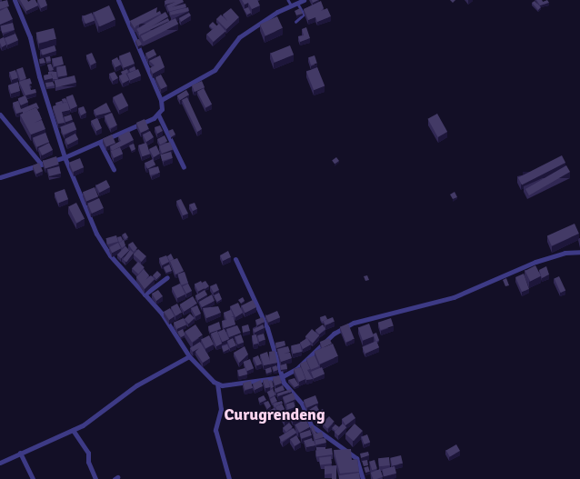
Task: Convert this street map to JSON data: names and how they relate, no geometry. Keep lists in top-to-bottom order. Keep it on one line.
{"districts":["Curugrendeng"]}
